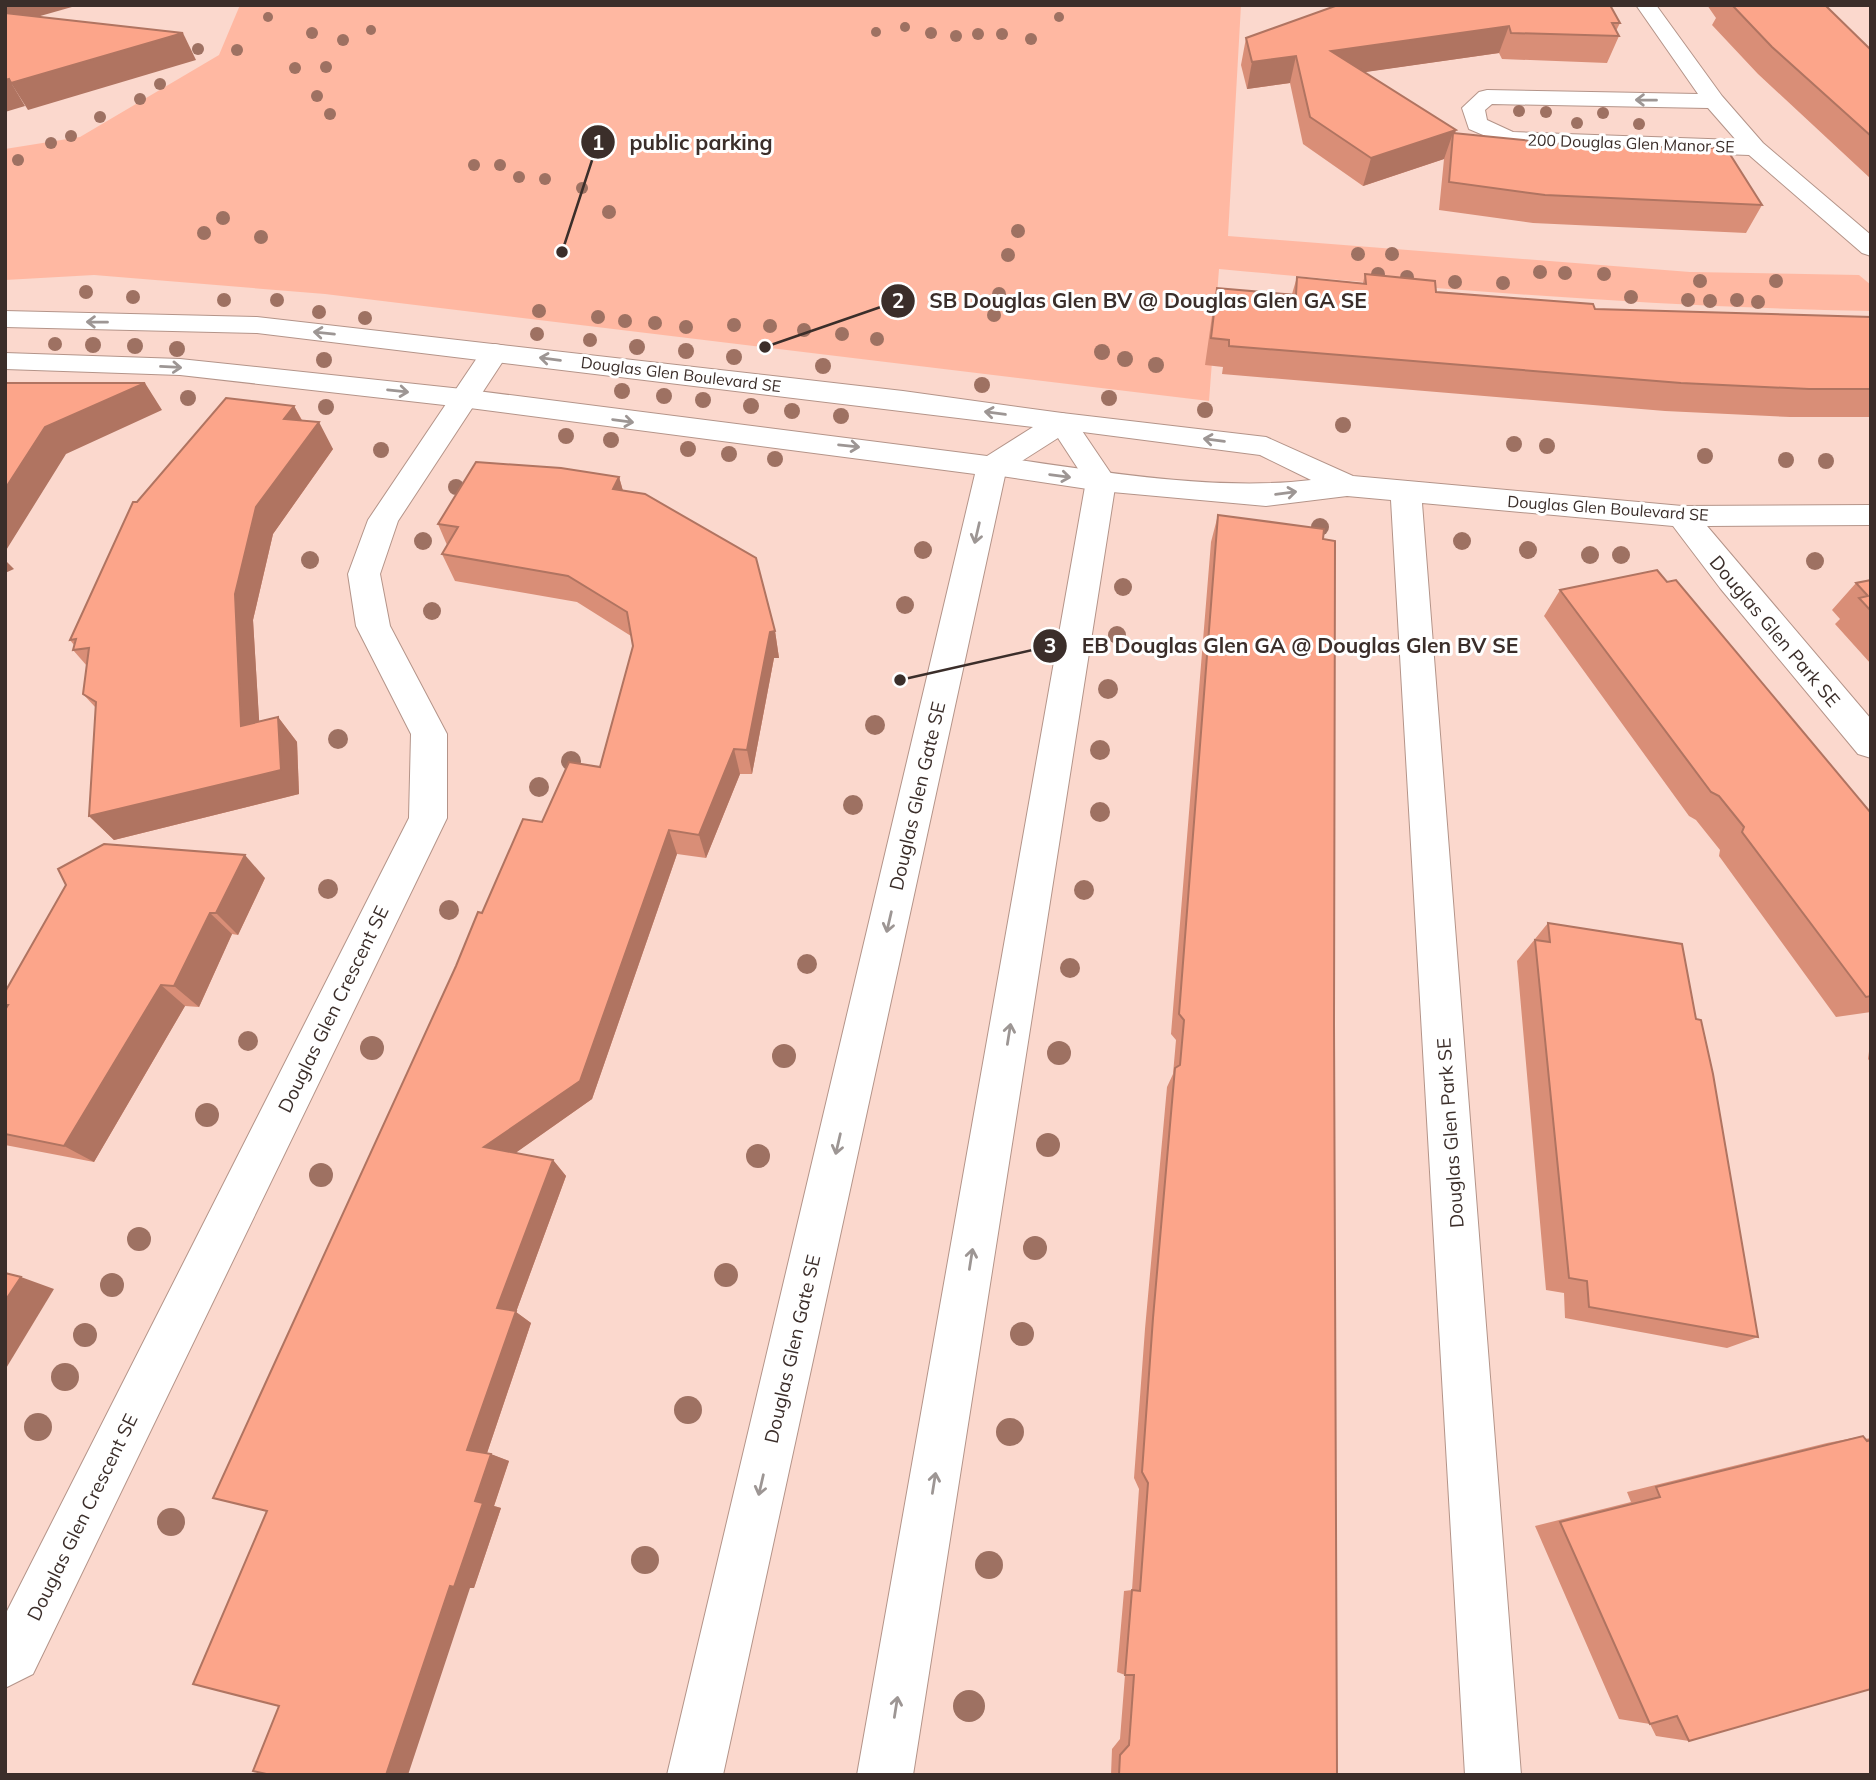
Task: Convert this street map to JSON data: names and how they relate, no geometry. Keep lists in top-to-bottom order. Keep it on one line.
{"streets":{"street":["200 Douglas Glen Manor SE","Douglas Glen Boulevard SE","Douglas Glen Park SE","Douglas Glen Gate SE","Douglas Glen Crescent SE"]},"crossings":[["Douglas Glen Boulevard SE","Douglas Glen Park SE"],["Douglas Glen Boulevard SE","Douglas Glen Gate SE"],["Douglas Glen Boulevard SE","Douglas Glen Crescent SE"]],"places":["public parking","SB Douglas Glen BV @ Douglas Glen GA SE","EB Douglas Glen GA @ Douglas Glen BV SE"]}
